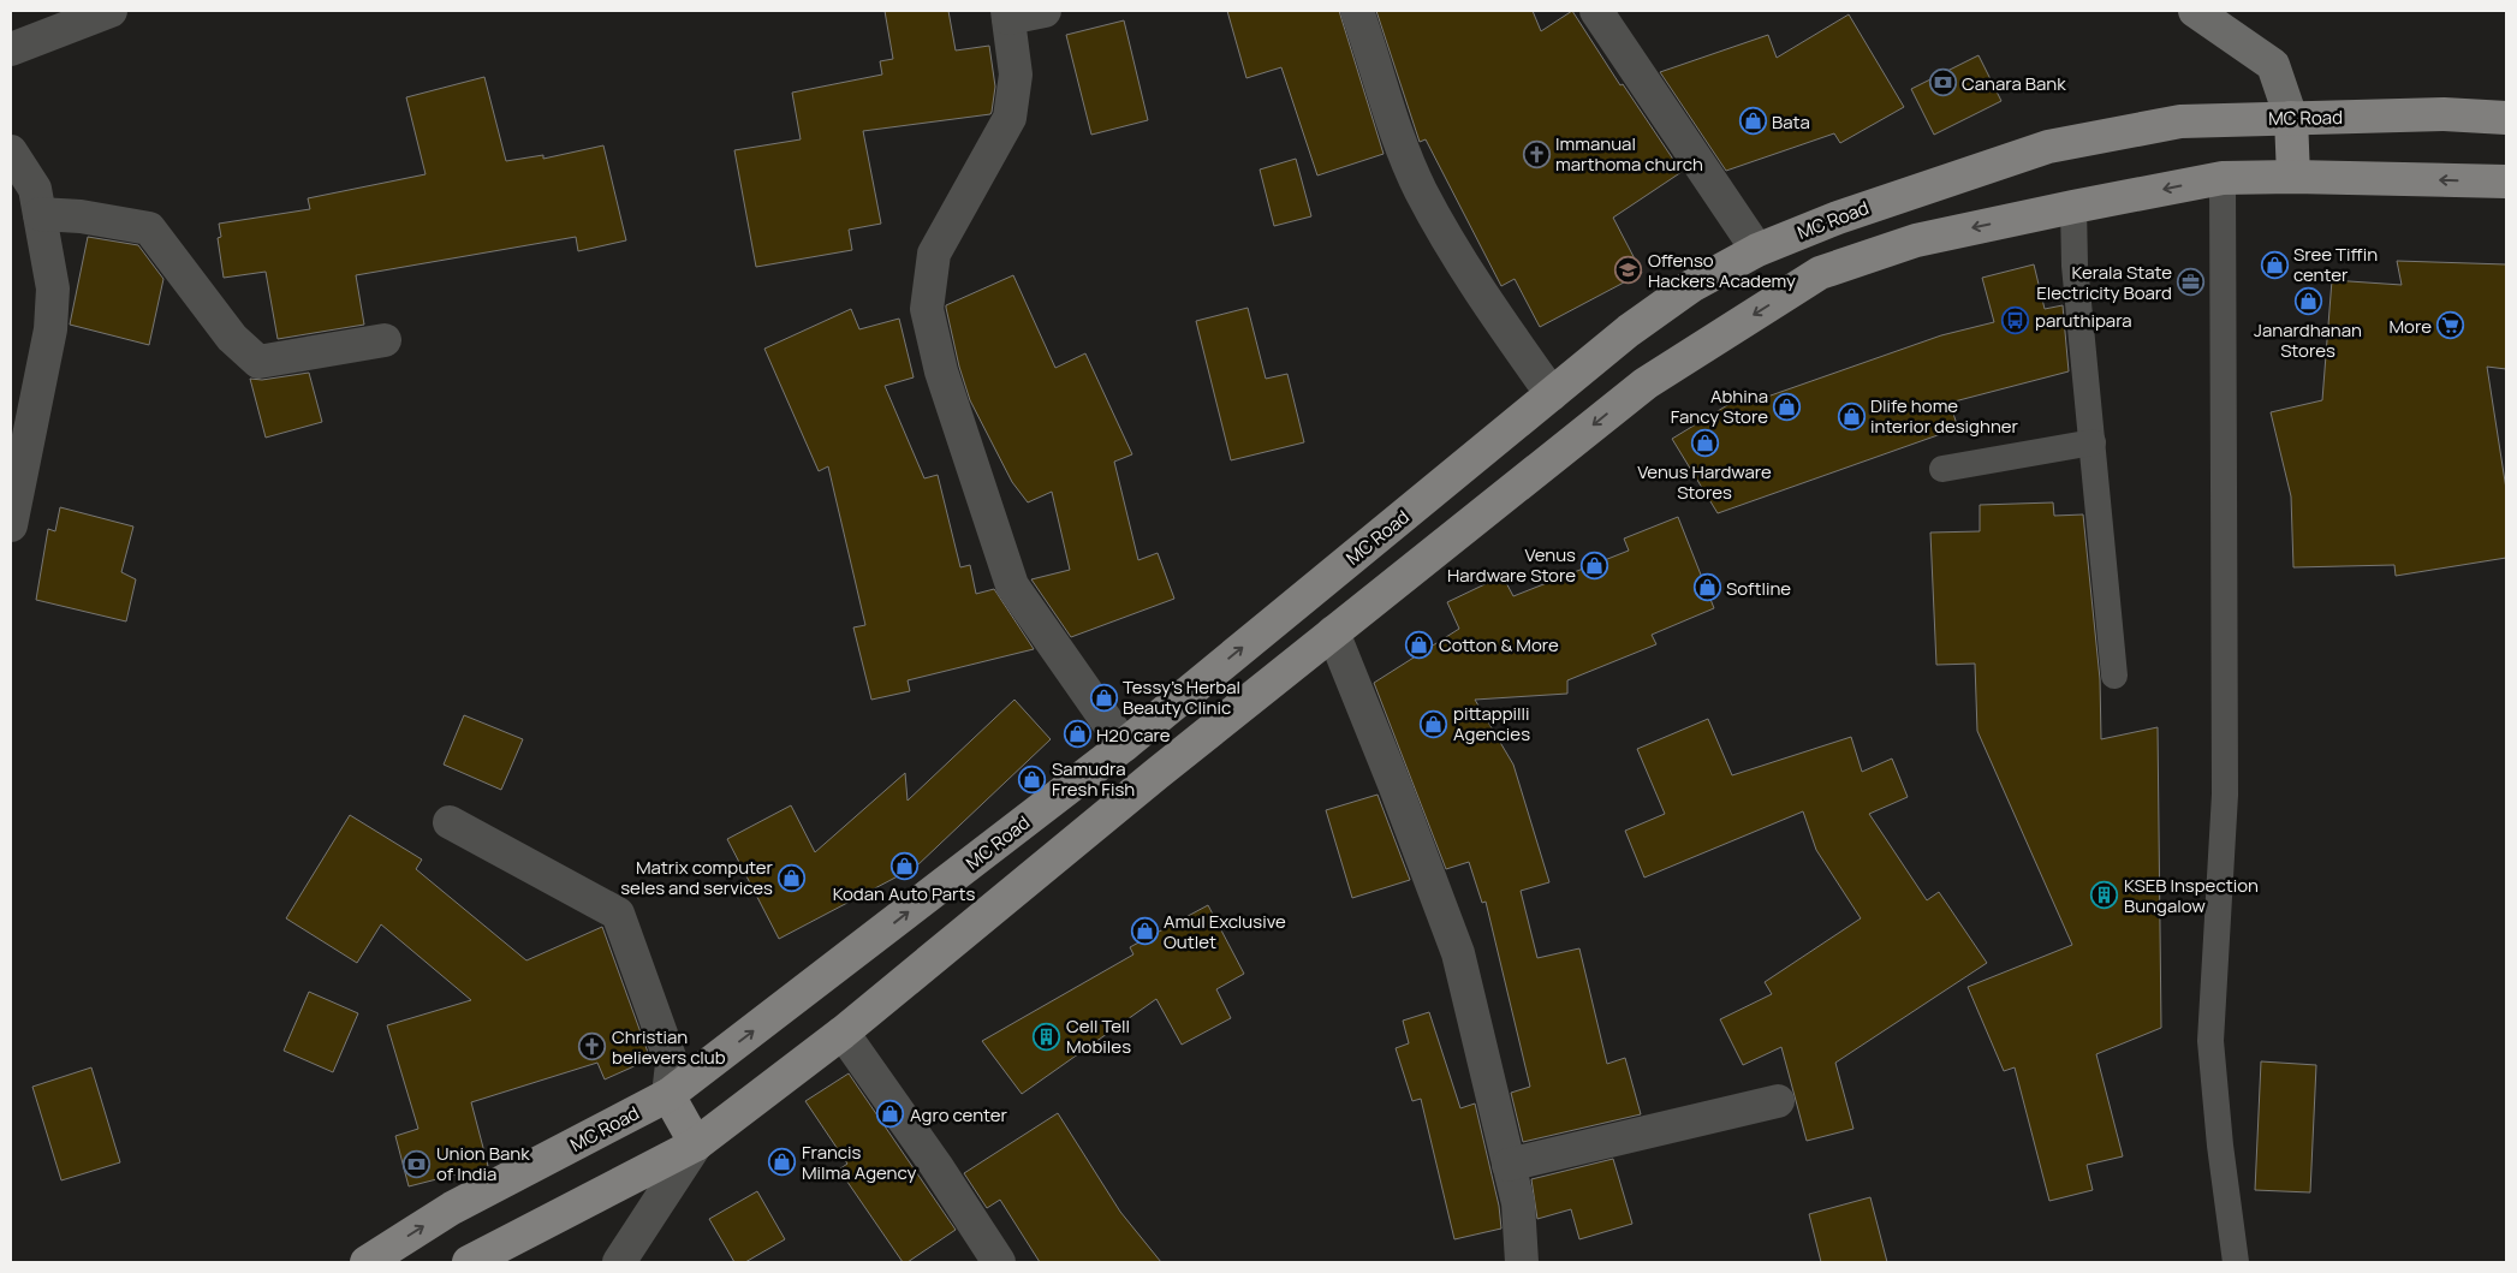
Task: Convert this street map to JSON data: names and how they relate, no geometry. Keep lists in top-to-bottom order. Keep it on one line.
{"streets":{"main road":["MC Road"]},"places":{"bank":["Canara Bank","Union Bank of India"],"shop":["Bata","Sree Tiffin center","Janardhanan Stores","Abhina Fancy Store","Dlife home interior desighner","Venus Hardware Stores","Venus Hardware Store","Softline","Cotton & More","Tessy's Herbal Beauty Clinic","pittappilli Agencies","H20 care","Samudra Fresh Fish","Kodan Auto Parts","Matrix computer seles and services","Amul Exclusive Outlet","Agro center","Francis Milma Agency"],"church":["Immanual marthoma church","Christian believers club"],"school or university":["Offenso Hackers Academy"],"office":["Kerala State Electricity Board"],"bus stop":["paruthipara"],"supermarket":["More"],"building":["KSEB Inspection Bungalow","Cell Tell Mobiles"]}}
